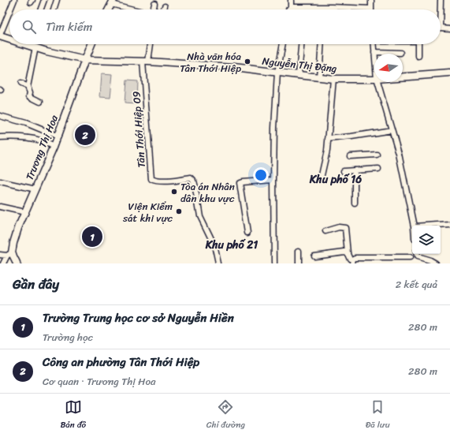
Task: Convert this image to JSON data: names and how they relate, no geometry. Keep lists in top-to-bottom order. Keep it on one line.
{"streets":{"street":["Nguyễn Thị Đặng","Tân Thới Hiệp 09","Trương Thị Hoa"]},"crossings":[["Nguyễn Thị Đặng","Tân Thới Hiệp 09"],["Nguyễn Thị Đặng","Trương Thị Hoa"]],"districts":["Khu phố 16","Khu phố 21"],"places":["Nhà văn hóa Tân Thới Hiệp","Tòa án Nhân dân khu vực","Viện Kiểm sát khi vực"],"north":"left","page":{"search":"Tìm kiếm","pins":["2","1"],"heading":["Gần đây","2 kết quả"],"list":[{"mark":"1","name":"Trường Trung học cơ sở Nguyễn Hiền","note":"Trường học","value":"280 m"},{"mark":"2","name":"Công an phường Tân Thới Hiệp","note":"Cơ quan · Trương Thị Hoa","value":"280 m"}],"nav":["Bản đồ","Chỉ đường","Đã lưu"]}}
